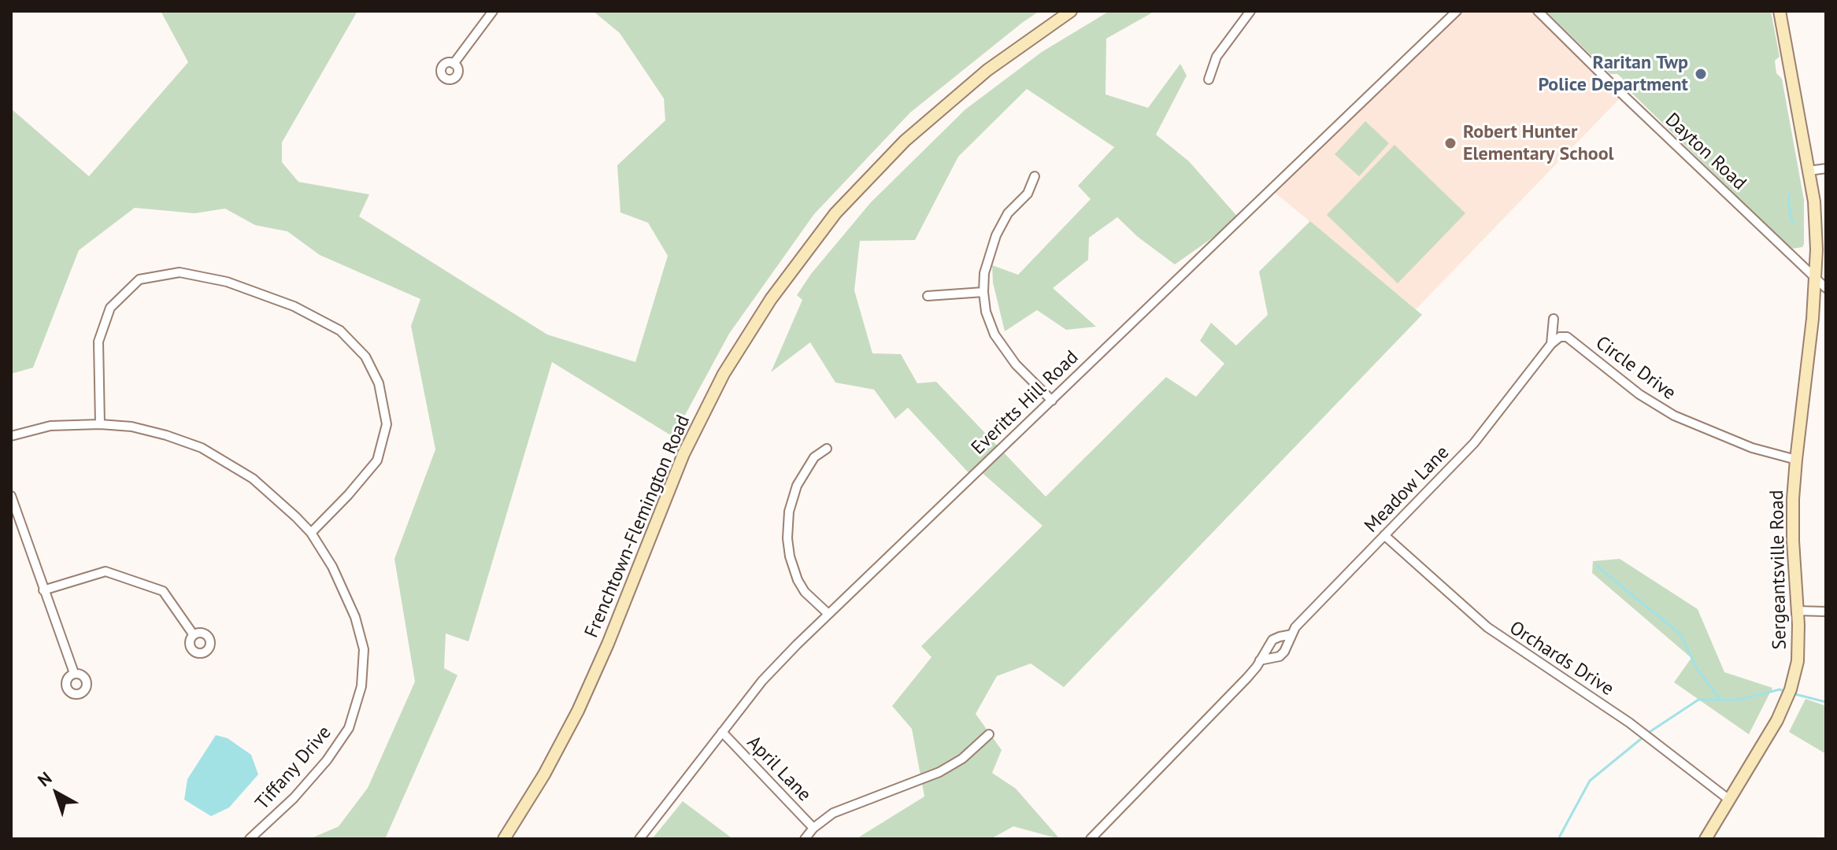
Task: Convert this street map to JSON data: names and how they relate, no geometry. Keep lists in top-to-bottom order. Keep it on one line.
{"streets":{"main road":["Frenchtown-Flemington Road","Sergeantsville Road"],"street":["Dayton Road","Circle Drive","Everitts Hill Road","Meadow Lane","Orchards Drive","Tiffany Drive","April Lane"]},"crossings":[["Dayton Road","Sergeantsville Road"],["Circle Drive","Meadow Lane"],["Circle Drive","Sergeantsville Road"],["Everitts Hill Road","April Lane"],["Meadow Lane","Orchards Drive"],["Sergeantsville Road","Orchards Drive"]],"places":["Raritan Twp Police Department","Robert Hunter Elementary School"],"north":"top left"}
